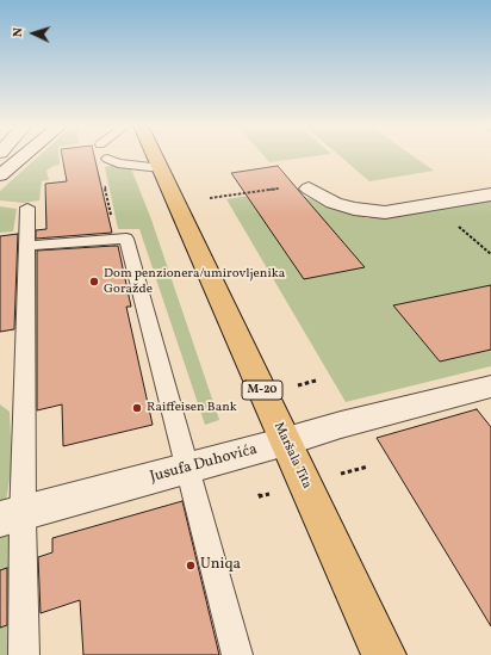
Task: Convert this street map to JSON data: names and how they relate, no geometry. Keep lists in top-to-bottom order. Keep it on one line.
{"streets":{"main road":["M-20","Maršala Tita"],"street":["Jusufa Duhovića"]},"crossings":[["Maršala Tita","Jusufa Duhovića"]],"places":["Dom penzionera/umirovljenika Goražde","Raiffeisen Bank","Uniqa"],"north":"left"}
